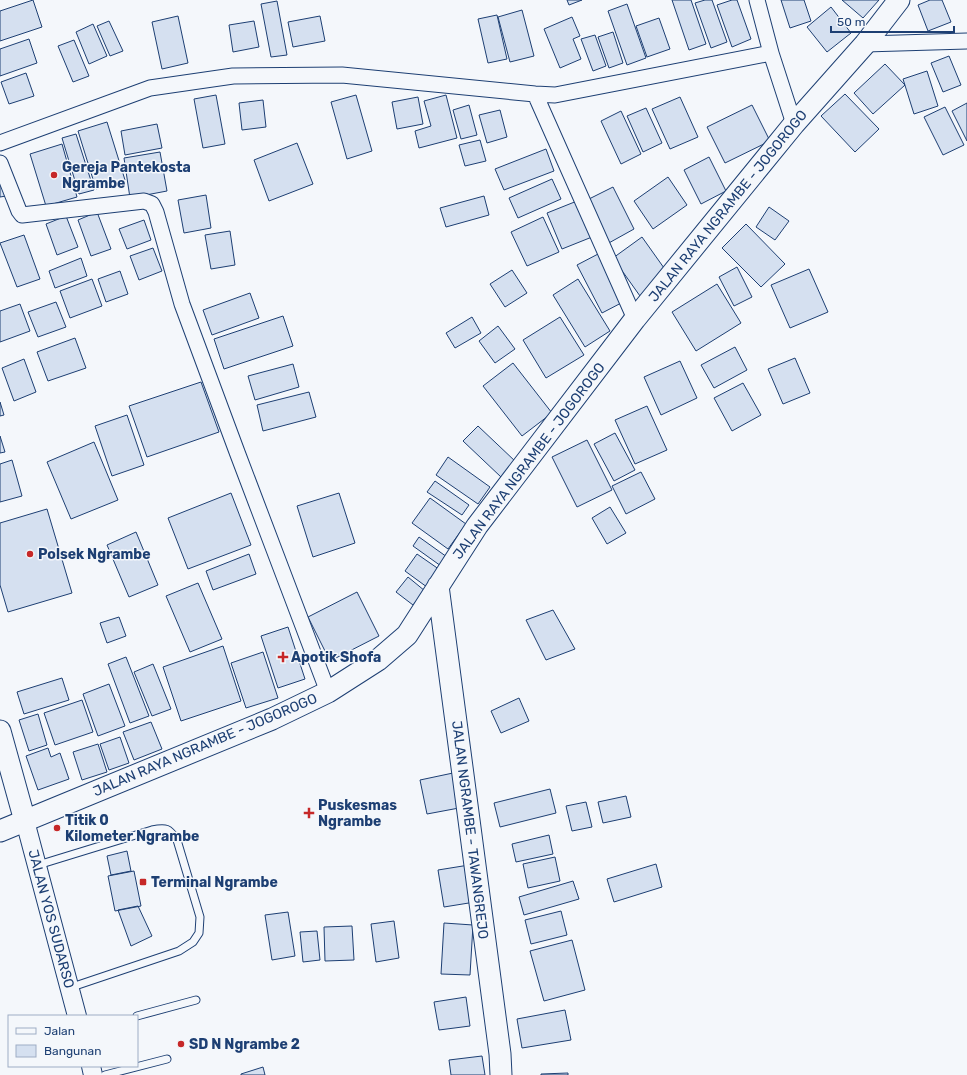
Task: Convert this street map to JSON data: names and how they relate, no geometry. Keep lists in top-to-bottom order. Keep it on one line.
{"streets":{"main road":["JALAN RAYA NGRAMBE - JOGOROGO","JALAN NGRAMBE - TAWANGREJO"],"street":["JALAN YOS SUDARSO"]},"crossings":[["JALAN RAYA NGRAMBE - JOGOROGO","JALAN NGRAMBE - TAWANGREJO"],["JALAN RAYA NGRAMBE - JOGOROGO","JALAN YOS SUDARSO"]],"places":{"other":["Gereja Pantekosta Ngrambe","Polsek Ngrambe","Titik 0 Kilometer Ngrambe","SD N Ngrambe 2"],"health":["Apotik Shofa","Puskesmas Ngrambe"],"transit":["Terminal Ngrambe"]},"legend":["Jalan","Bangunan"],"scale_bar":"50 m"}
